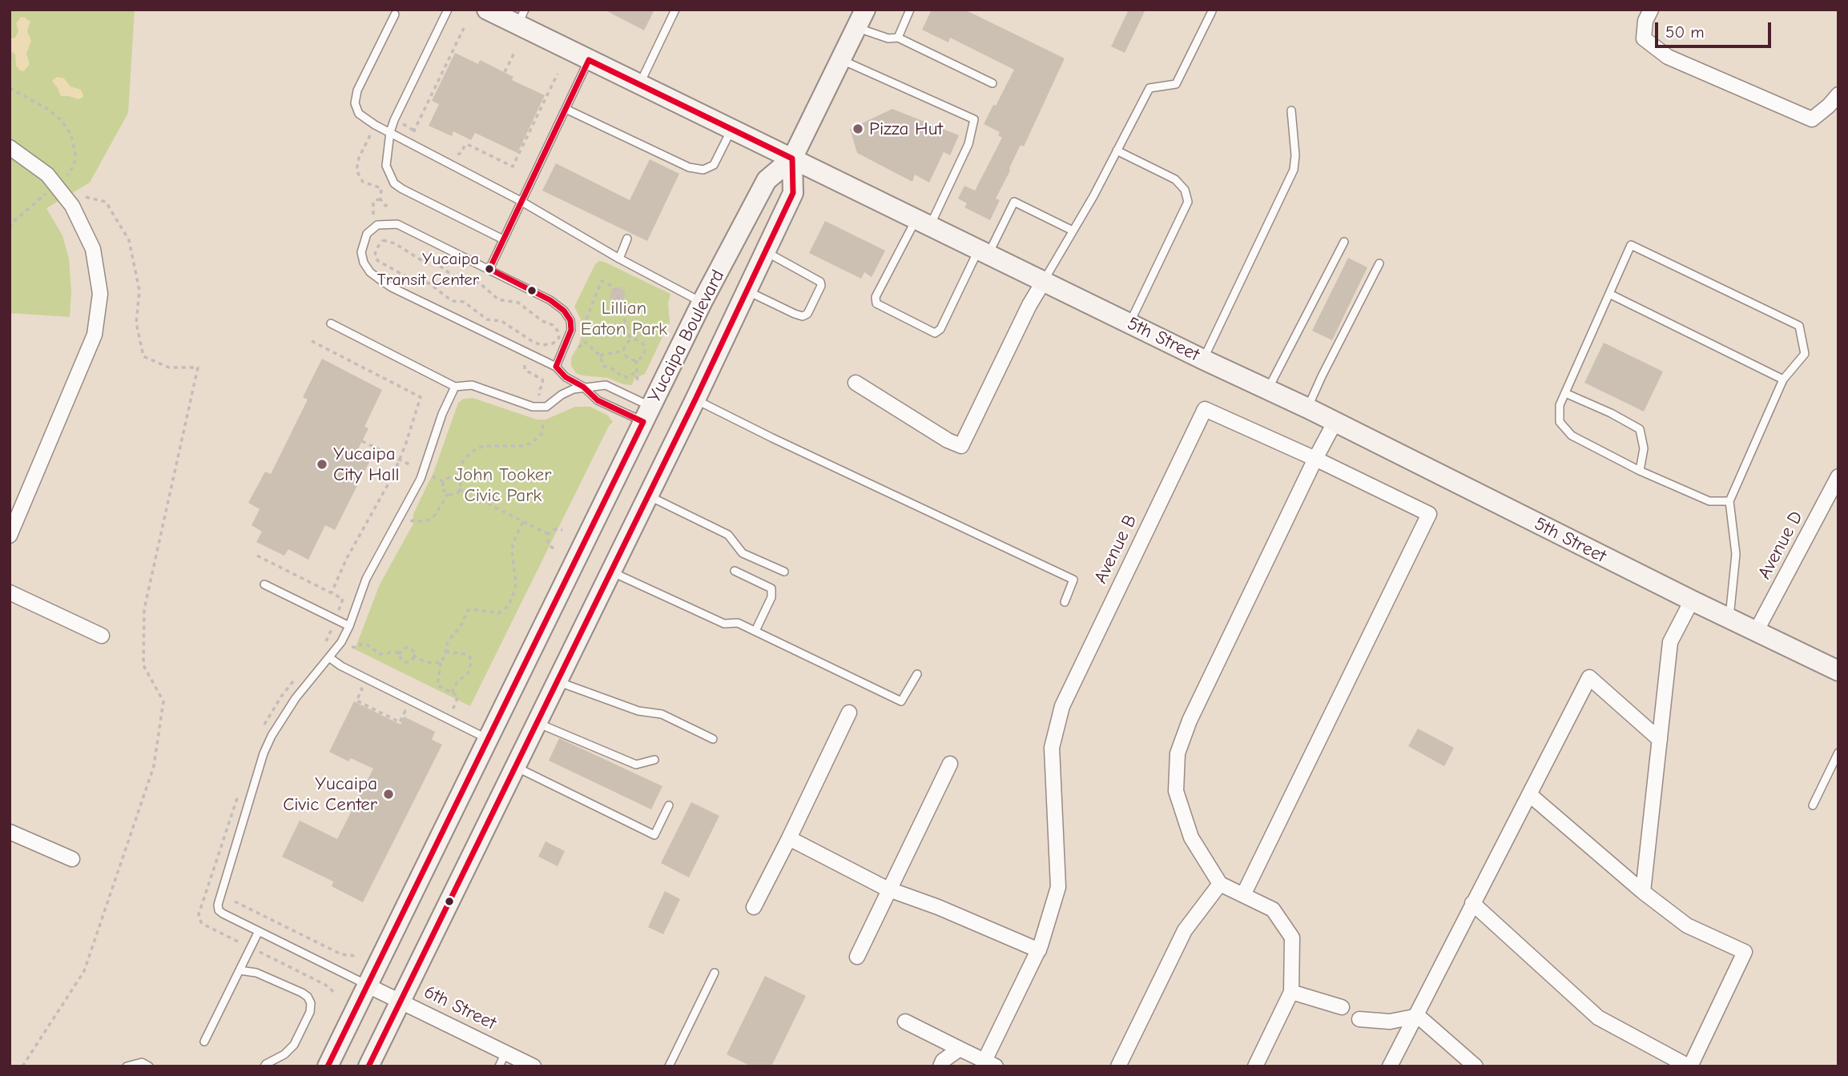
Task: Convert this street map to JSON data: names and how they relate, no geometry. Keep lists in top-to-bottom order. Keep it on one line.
{"streets":{"main road":["Yucaipa Boulevard","5th Street"],"street":["Avenue D","Avenue B","6th Street"]},"crossings":[["Yucaipa Boulevard","5th Street"],["Yucaipa Boulevard","6th Street"],["5th Street","Avenue D"]],"parks":["Lillian Eaton Park","John Tooker Civic Park"],"places":["Pizza Hut","Yucaipa Transit Center","Yucaipa City Hall","Yucaipa Civic Center"],"scale_bar":"50 m"}
